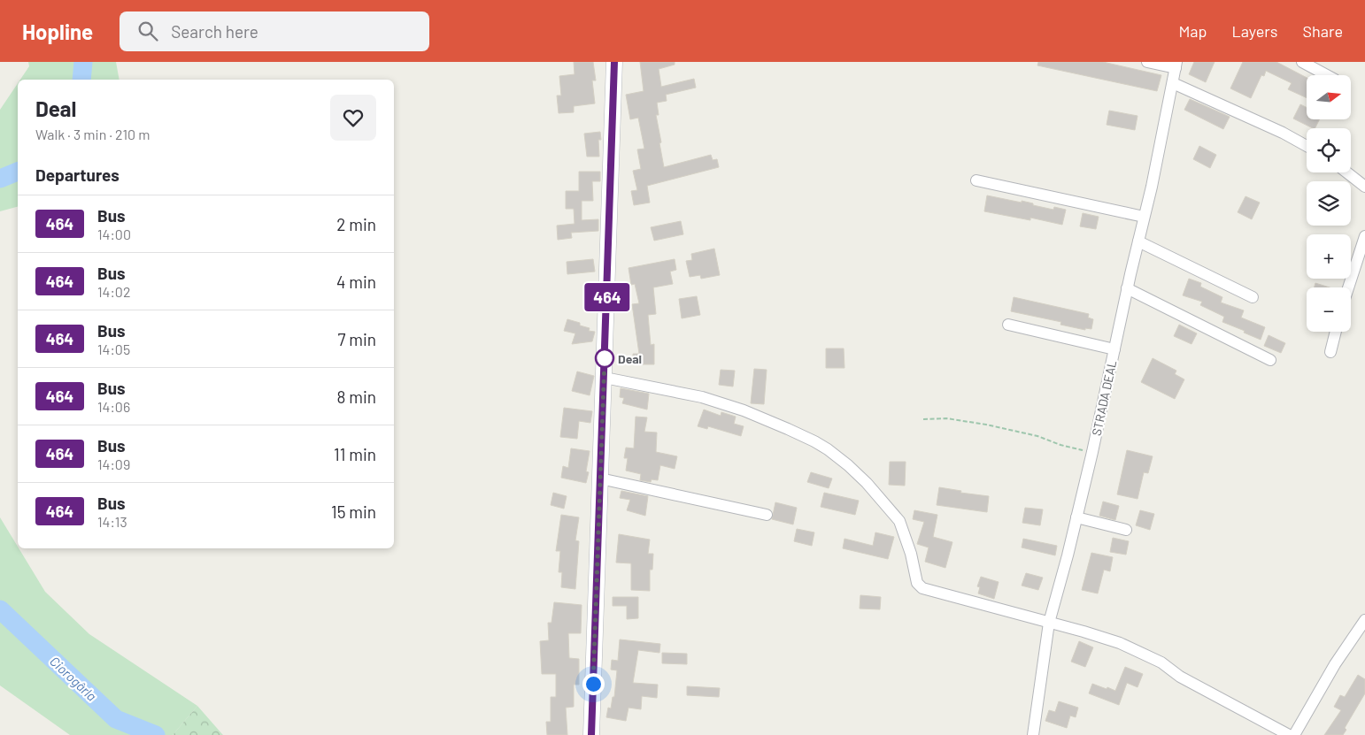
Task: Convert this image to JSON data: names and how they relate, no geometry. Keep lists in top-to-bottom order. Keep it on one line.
{"streets":{"street":["STRADA DEAL"]},"water":["Ciorogârla"],"places":["Deal"],"lines":["bus line 464"],"north":"right","page":{"header":"Hopline","search":"Search here","nav":["Map","Layers","Share"],"on_map":"464","map_buttons":["+","−"],"heading":[["Deal","Walk · 3 min · 210 m"],"Departures"],"list":[{"mark":"464","name":"Bus","note":"14:00","value":"2 min"},{"mark":"464","name":"Bus","note":"14:02","value":"4 min"},{"mark":"464","name":"Bus","note":"14:05","value":"7 min"},{"mark":"464","name":"Bus","note":"14:06","value":"8 min"},{"mark":"464","name":"Bus","note":"14:09","value":"11 min"},{"mark":"464","name":"Bus","note":"14:13","value":"15 min"}]}}
